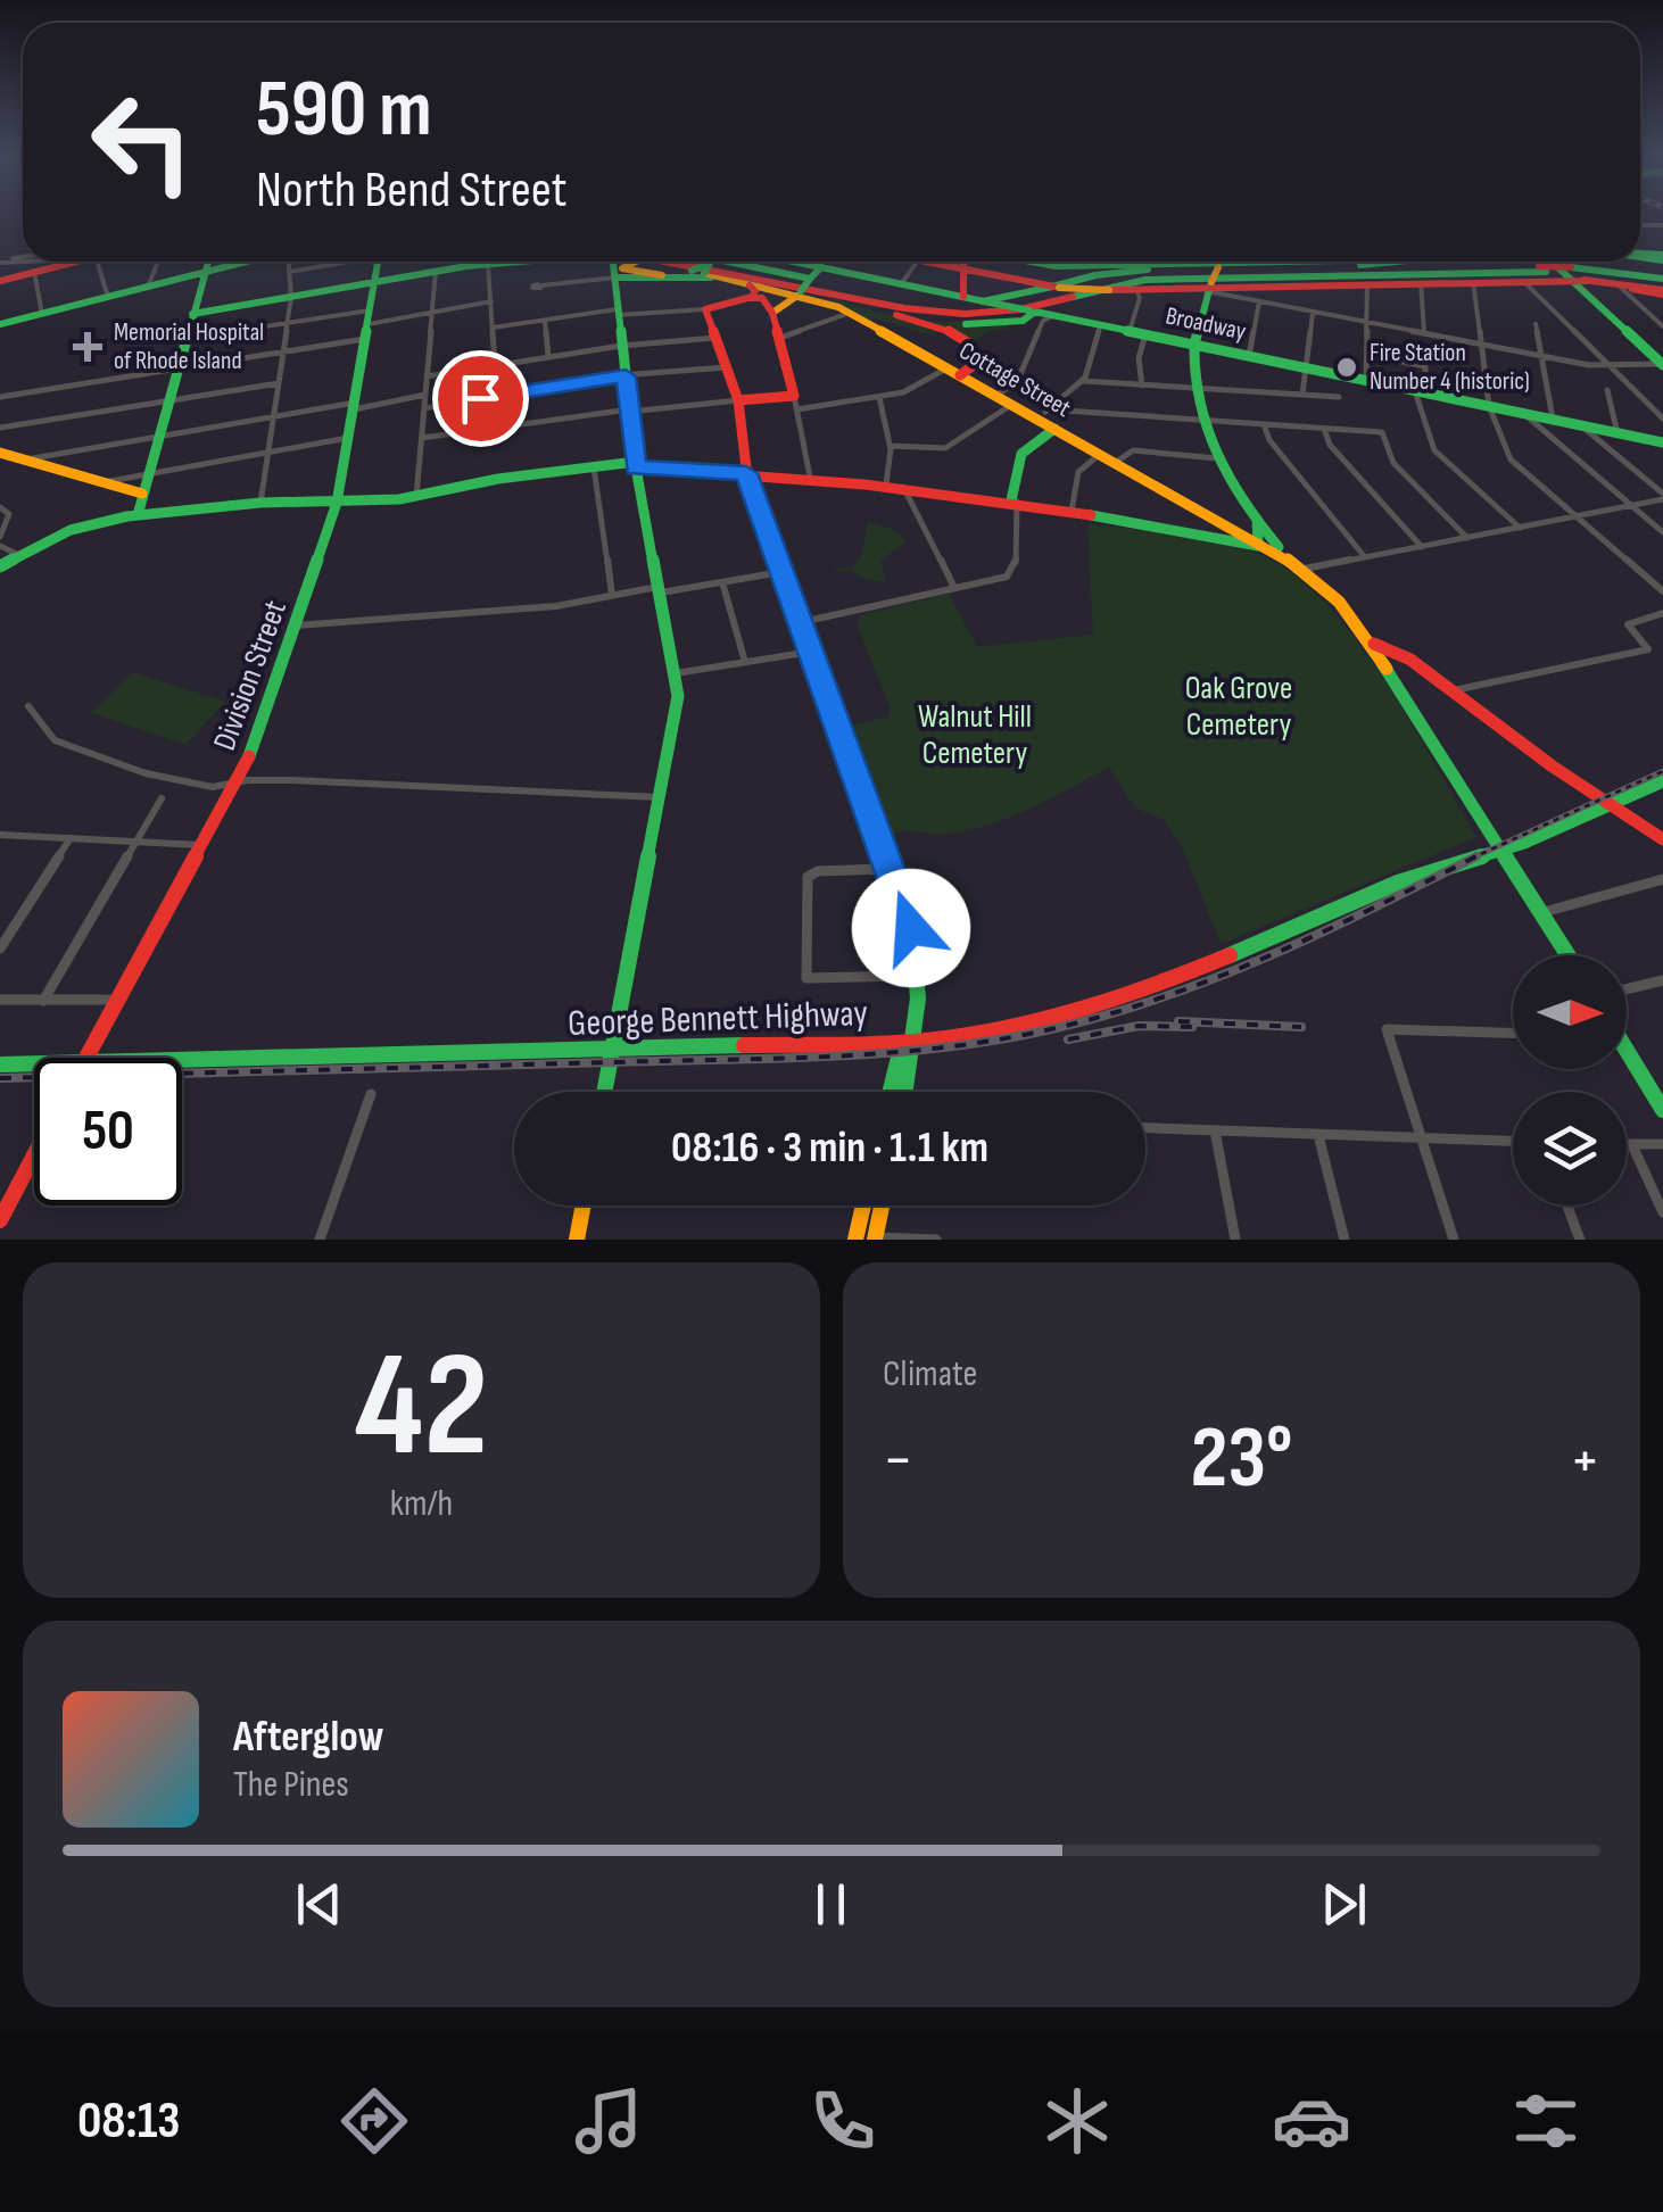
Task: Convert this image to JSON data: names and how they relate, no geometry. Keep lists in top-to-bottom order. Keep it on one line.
{"streets":{"main road":["Broadway","Cottage Street","Division Street","George Bennett Highway"]},"parks":["Oak Grove Cemetery","Walnut Hill Cemetery"],"places":{"health":["Memorial Hospital of Rhode Island"],"other":["Fire Station Number 4 (historic)"]},"north":"right","page":{"turn":["590 m","North Bend Street"],"limit":"50","trip":"08:16 · 3 min · 1.1 km","tile":[["42","km/h"],"Climate"],"heat":["−","23°","+"],"song":["Afterglow","The Pines"],"tabs":"08:13"}}
